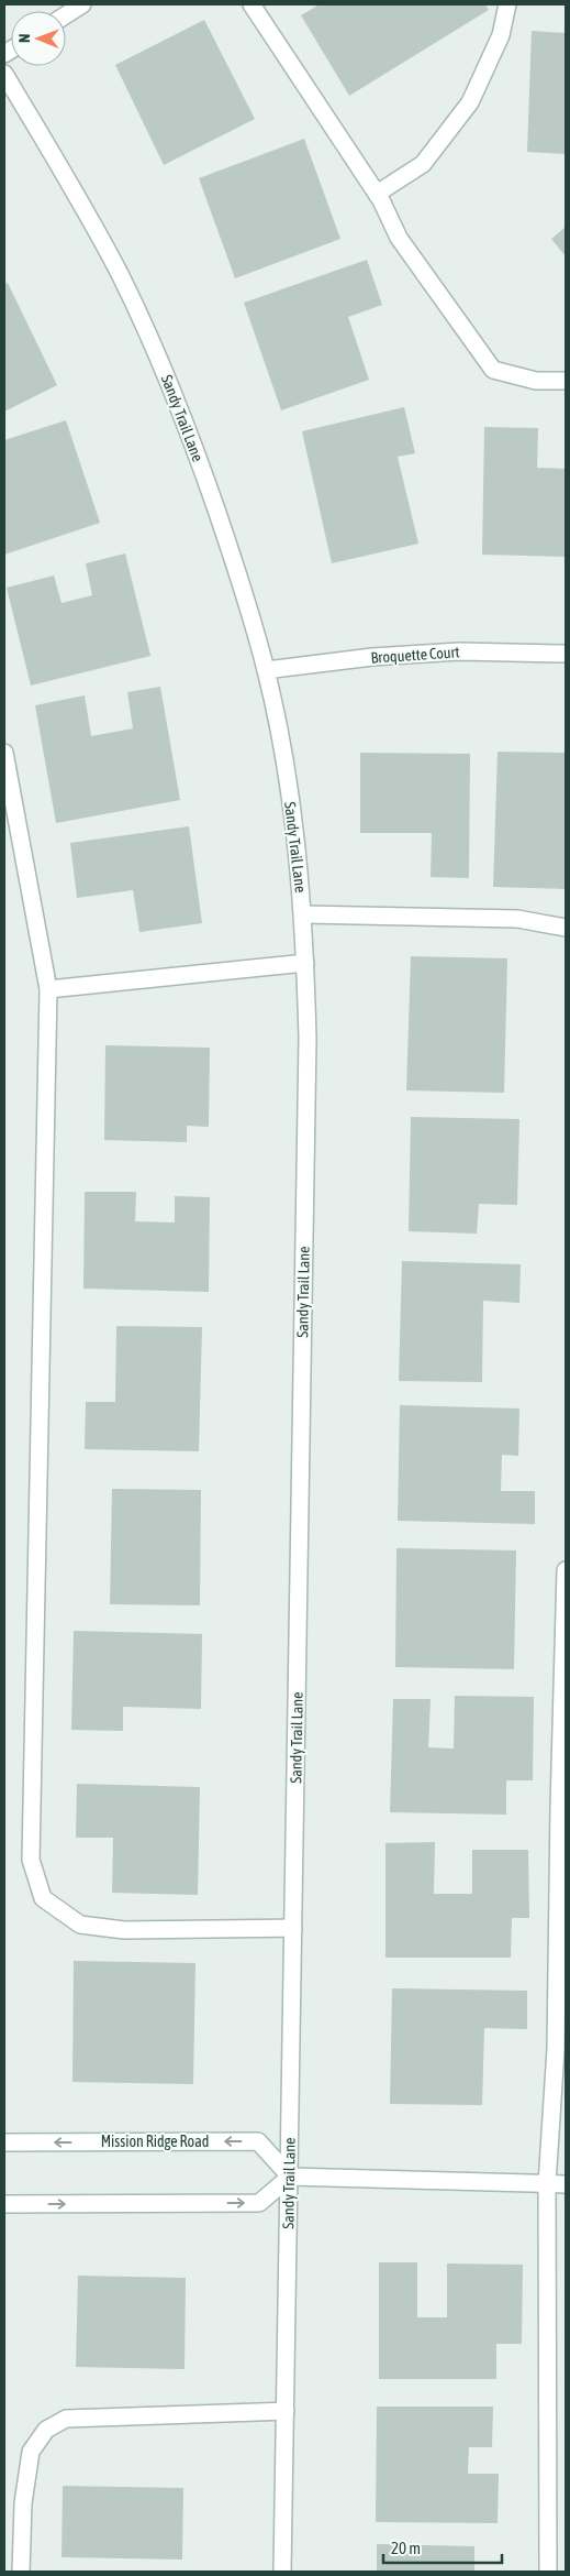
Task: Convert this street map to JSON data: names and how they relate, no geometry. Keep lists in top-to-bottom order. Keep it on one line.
{"streets":{"street":["Sandy Trail Lane","Broquette Court","Mission Ridge Road"]},"crossings":[["Sandy Trail Lane","Broquette Court"],["Sandy Trail Lane","Mission Ridge Road"]],"scale_bar":"20 m","north":"left"}
